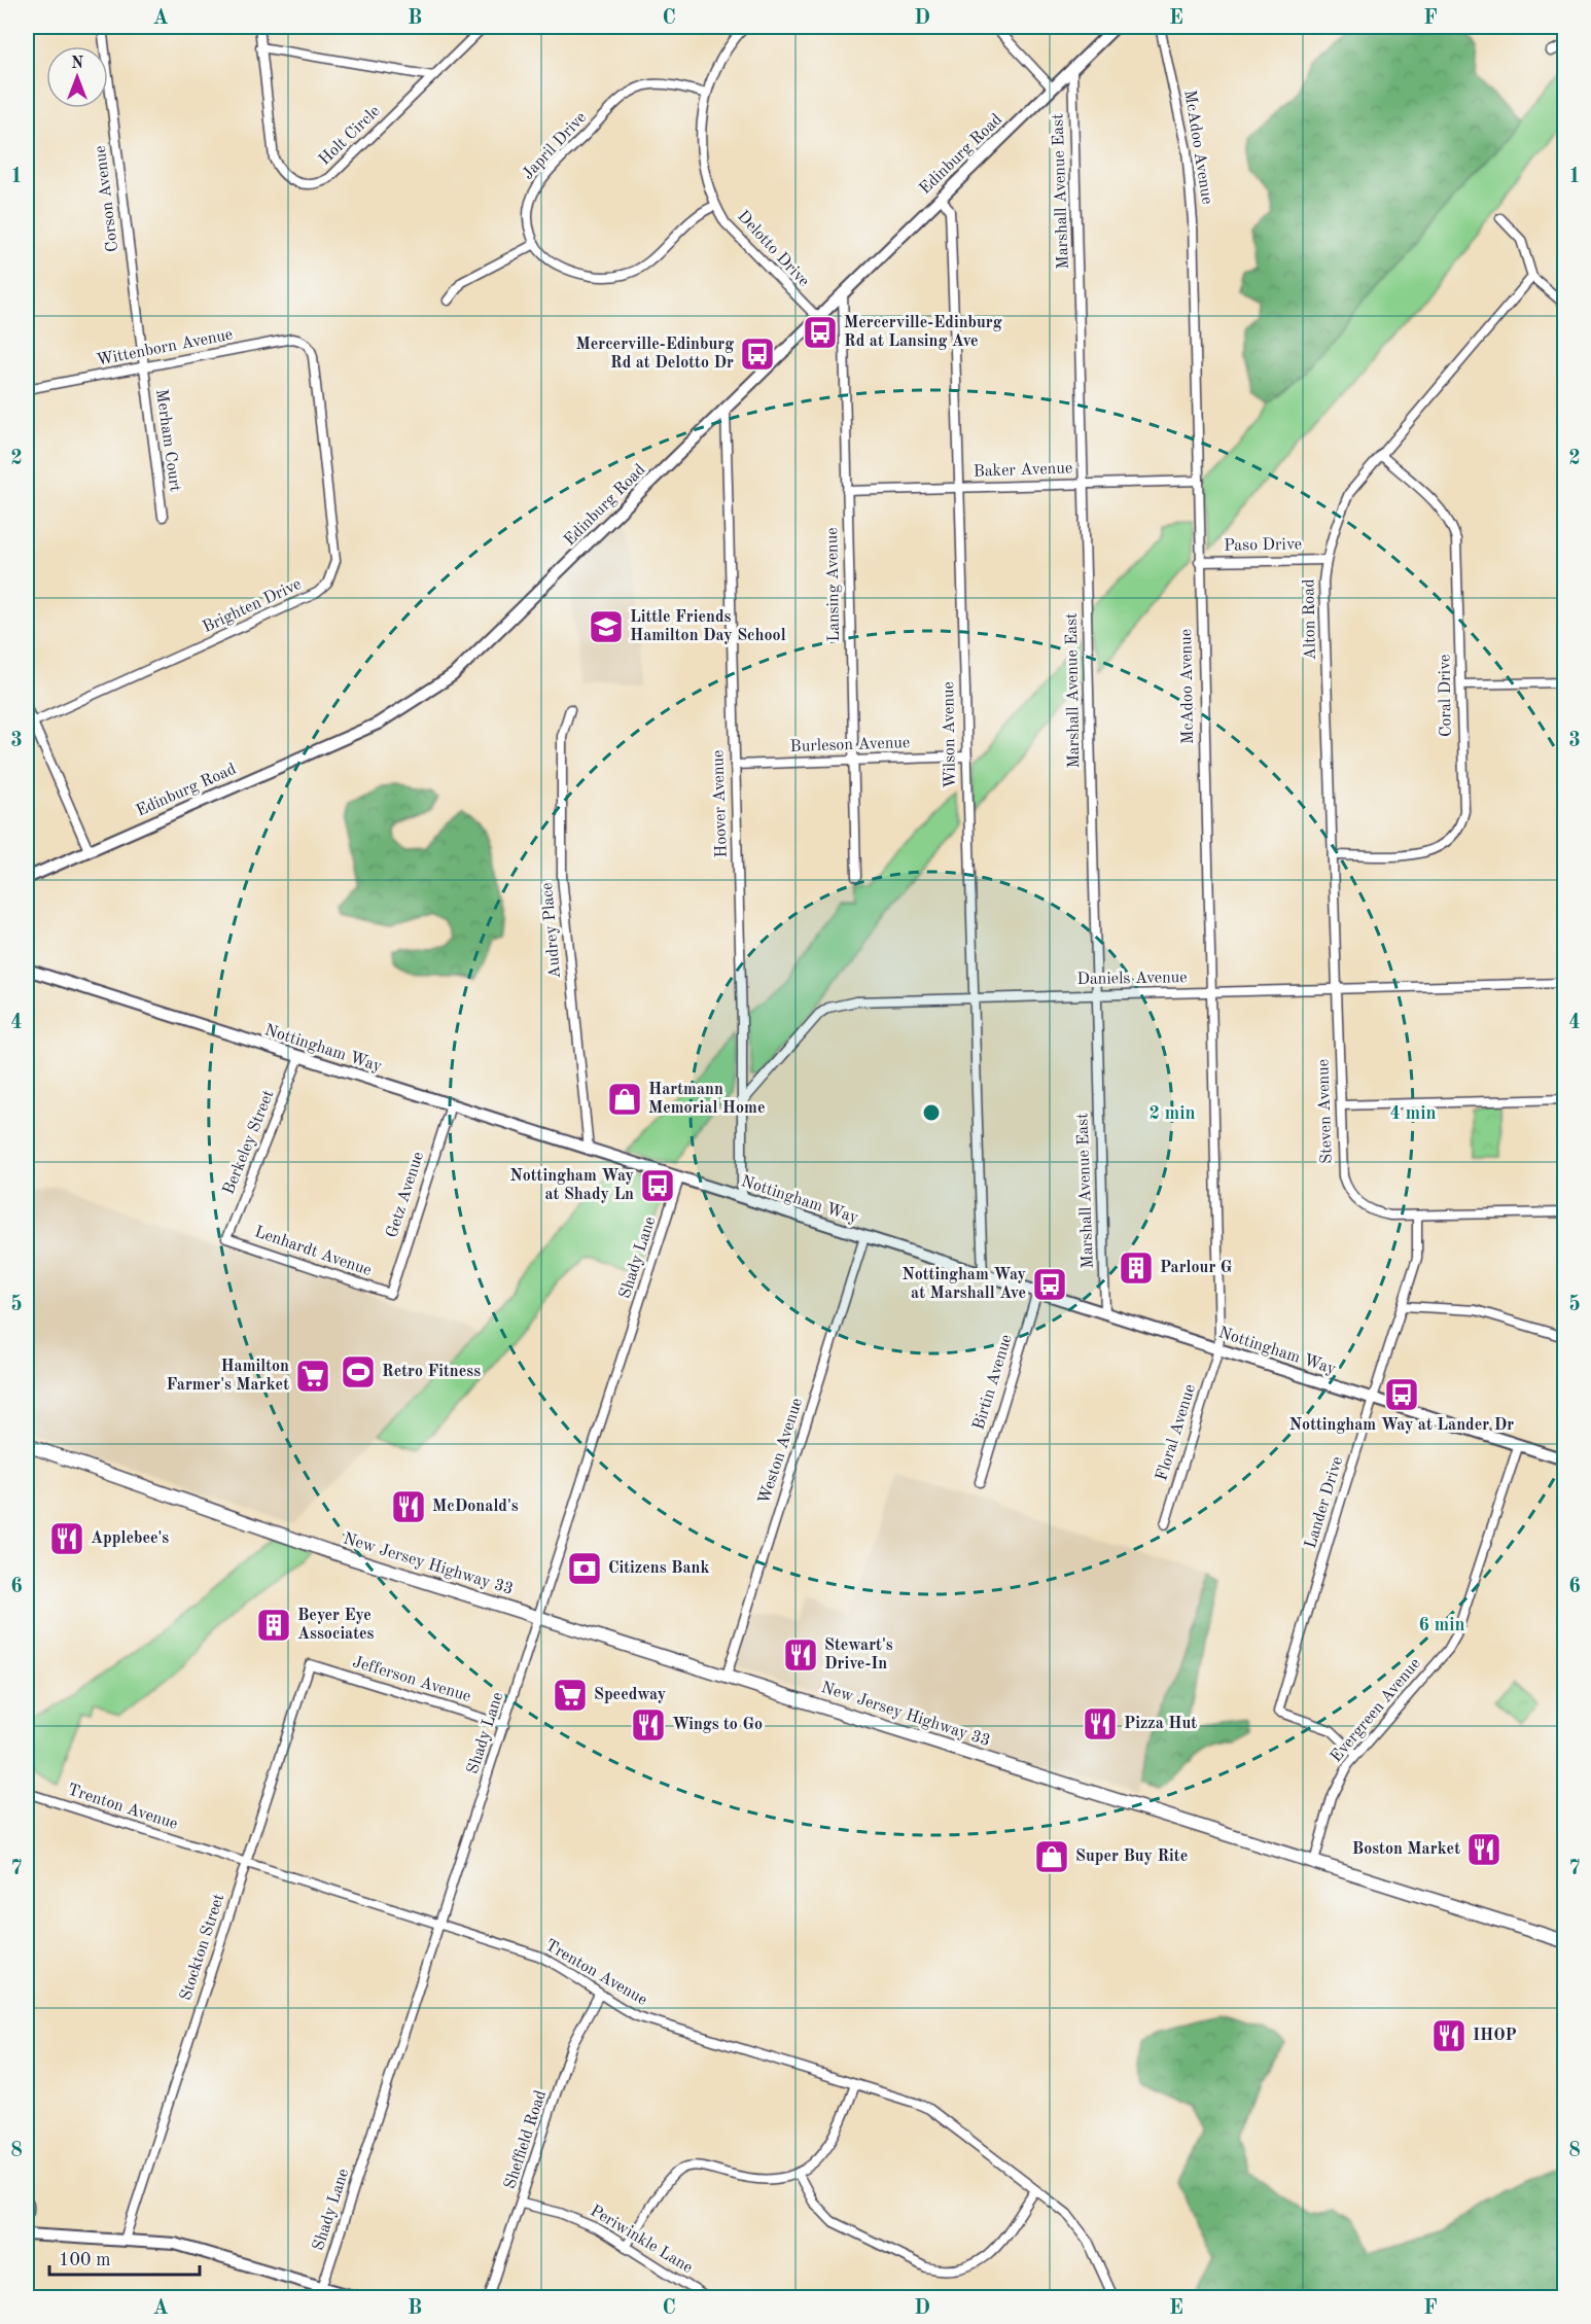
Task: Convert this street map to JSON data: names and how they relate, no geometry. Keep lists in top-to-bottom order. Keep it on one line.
{"streets":{"main road":["New Jersey Highway 33"],"street":["Holt Circle","Japril Drive","McAdoo Avenue","Edinburg Road","Marshall Avenue East","Corson Avenue","Delotto Drive","Wittenborn Avenue","Merham Court","Baker Avenue","Paso Drive","Lansing Avenue","Brighten Drive","Alton Road","Coral Drive","Wilson Avenue","Burleson Avenue","Hoover Avenue","Audrey Place","Daniels Avenue","Nottingham Way","Steven Avenue","Berkeley Street","Getz Avenue","Lenhardt Avenue","Shady Lane","Birtin Avenue","Floral Avenue","Weston Avenue","Lander Drive","Jefferson Avenue","Evergreen Avenue","Trenton Avenue","Stockton Street","Sheffield Road","Periwinkle Lane"]},"crossings":[["Japril Drive","Delotto Drive"],["McAdoo Avenue","Baker Avenue"],["McAdoo Avenue","Paso Drive"],["McAdoo Avenue","Daniels Avenue"],["McAdoo Avenue","Nottingham Way"],["McAdoo Avenue","Floral Avenue"],["Edinburg Road","Marshall Avenue East"],["Edinburg Road","Delotto Drive"],["Edinburg Road","Lansing Avenue"],["Edinburg Road","Wilson Avenue"],["Edinburg Road","Hoover Avenue"],["Marshall Avenue East","Baker Avenue"],["Marshall Avenue East","Daniels Avenue"],["Marshall Avenue East","Nottingham Way"],["Corson Avenue","Wittenborn Avenue"],["Corson Avenue","Merham Court"],["Wittenborn Avenue","Merham Court"],["Wittenborn Avenue","Brighten Drive"],["Baker Avenue","Lansing Avenue"],["Baker Avenue","Wilson Avenue"],["Paso Drive","Alton Road"],["Lansing Avenue","Burleson Avenue"],["Alton Road","Coral Drive"],["Alton Road","Daniels Avenue"],["Alton Road","Steven Avenue"],["Wilson Avenue","Burleson Avenue"],["Wilson Avenue","Daniels Avenue"],["Wilson Avenue","Nottingham Way"],["Burleson Avenue","Hoover Avenue"],["Hoover Avenue","Daniels Avenue"],["Hoover Avenue","Nottingham Way"],["Audrey Place","Nottingham Way"],["Daniels Avenue","Steven Avenue"],["Nottingham Way","Berkeley Street"],["Nottingham Way","Getz Avenue"],["Nottingham Way","Shady Lane"],["Nottingham Way","Birtin Avenue"],["Nottingham Way","Floral Avenue"],["Nottingham Way","Weston Avenue"],["Nottingham Way","Lander Drive"],["Nottingham Way","Evergreen Avenue"],["Steven Avenue","Lander Drive"],["Berkeley Street","Lenhardt Avenue"],["Getz Avenue","Lenhardt Avenue"],["Shady Lane","New Jersey Highway 33"],["Shady Lane","Jefferson Avenue"],["Shady Lane","Trenton Avenue"],["Weston Avenue","New Jersey Highway 33"],["Lander Drive","Evergreen Avenue"],["New Jersey Highway 33","Evergreen Avenue"],["Jefferson Avenue","Stockton Street"],["Trenton Avenue","Stockton Street"],["Trenton Avenue","Sheffield Road"],["Sheffield Road","Periwinkle Lane"]],"places":{"bus stop":["Mercerville-Edinburg Rd at Lansing Ave","Mercerville-Edinburg Rd at Delotto Dr","Nottingham Way at Shady Ln","Nottingham Way at Marshall Ave","Nottingham Way at Lander Dr"],"school or university":["Little Friends Hamilton Day School"],"shop":["Hartmann Memorial Home","Super Buy Rite"],"building":["Parlour G","Beyer Eye Associates"],"sports":["Retro Fitness"],"supermarket":["Hamilton Farmer's Market","Speedway"],"restaurant":["McDonald's","Applebee's","Stewart's Drive-In","Pizza Hut","Wings to Go","Boston Market","IHOP"],"bank":["Citizens Bank"]},"scale_bar":"100 m","north":"top","grid":{"columns":["A","B","C","D","E","F"],"rows":["1","2","3","4","5","6","7","8"]},"rings":["2 min","4 min","6 min"]}
